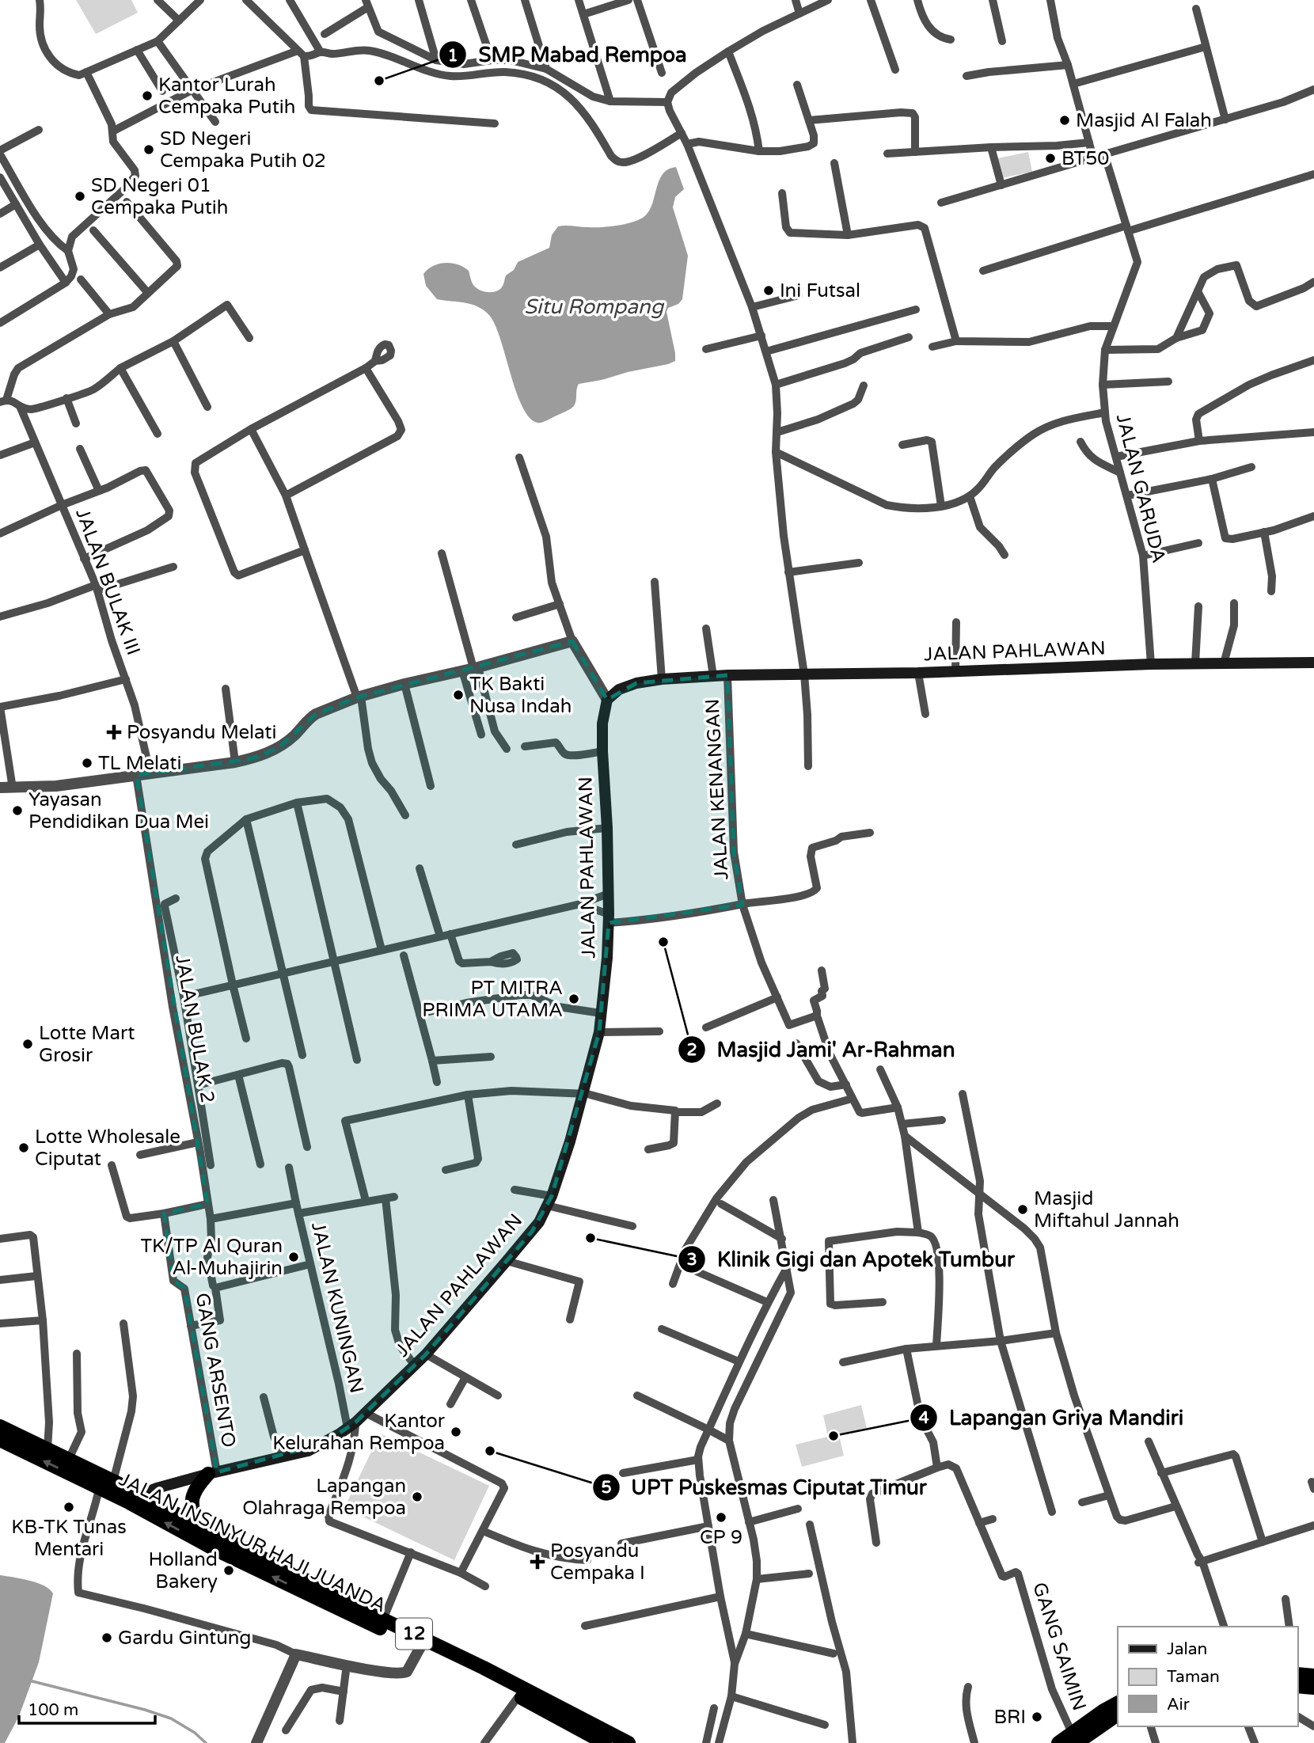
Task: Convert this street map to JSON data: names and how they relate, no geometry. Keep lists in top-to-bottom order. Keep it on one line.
{"streets":{"highway":["JALAN INSINYUR HAJI JUANDA","12"],"main road":["JALAN PAHLAWAN"],"street":["JALAN GARUDA","JALAN BULAK III","JALAN KENANGAN","JALAN BULAK 2","JALAN KUNINGAN","GANG ARSENTO","GANG SAIMIN"]},"crossings":[["JALAN GARUDA","JALAN PAHLAWAN"],["JALAN PAHLAWAN","JALAN KENANGAN"],["JALAN PAHLAWAN","JALAN KUNINGAN"],["JALAN PAHLAWAN","GANG ARSENTO"],["JALAN PAHLAWAN","JALAN INSINYUR HAJI JUANDA"],["JALAN BULAK 2","GANG ARSENTO"]],"water":["Situ Rompang"],"places":{"other":["SMP Mabad Rempoa","Kantor Lurah Cempaka Putih","Masjid Al Falah","SD Negeri Cempaka Putih 02","BT50","SD Negeri 01 Cempaka Putih","Ini Futsal","TK Bakti Nusa Indah","TL Melati","Yayasan Pendidikan Dua Mei","Masjid Jami' Ar-Rahman","PT MITRA PRIMA UTAMA","Lotte Mart Grosir","Lotte Wholesale Ciputat","Masjid Miftahul Jannah","Klinik Gigi dan Apotek Tumbur","TK/TP Al Quran Al-Muhajirin","Kantor Kelurahan Rempoa","Lapangan Griya Mandiri","UPT Puskesmas Ciputat Timur","Lapangan Olahraga Rempoa","KB-TK Tunas Mentari","CP 9","Holland Bakery","Gardu Gintung","BRI"],"health":["Posyandu Melati","Posyandu Cempaka I"]},"legend":["Jalan","Taman","Air"],"scale_bar":"100 m"}
